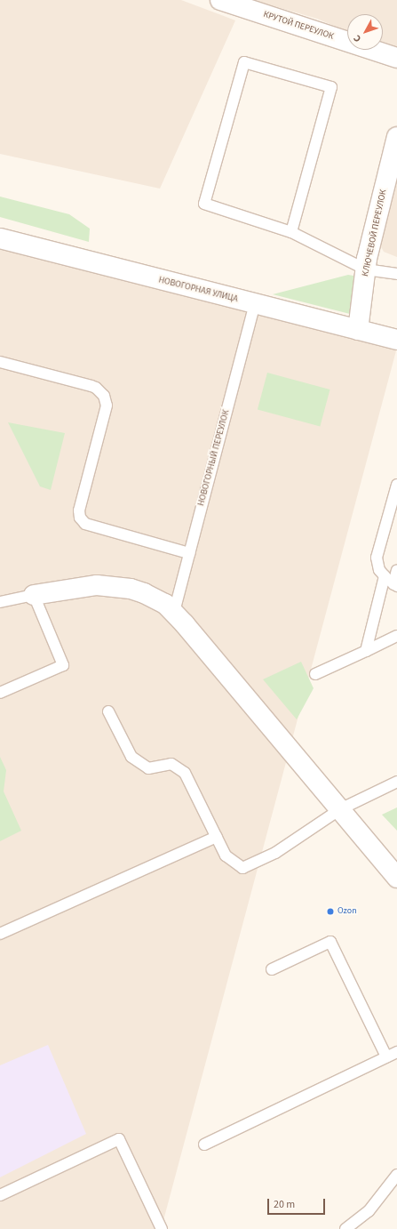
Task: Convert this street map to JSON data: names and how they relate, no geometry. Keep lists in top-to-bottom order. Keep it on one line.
{"streets":{"street":["КРУТОЙ ПЕРЕУЛОК","КЛЮЧЕВОЙ ПЕРЕУЛОК","НОВОГОРНАЯ УЛИЦА"],"lane":["НОВОГОРНЫЙ ПЕРЕУЛОК"]},"crossings":[["КЛЮЧЕВОЙ ПЕРЕУЛОК","НОВОГОРНАЯ УЛИЦА"],["НОВОГОРНАЯ УЛИЦА","НОВОГОРНЫЙ ПЕРЕУЛОК"]],"places":["Ozon"],"scale_bar":"20 m","north":"bottom left"}
